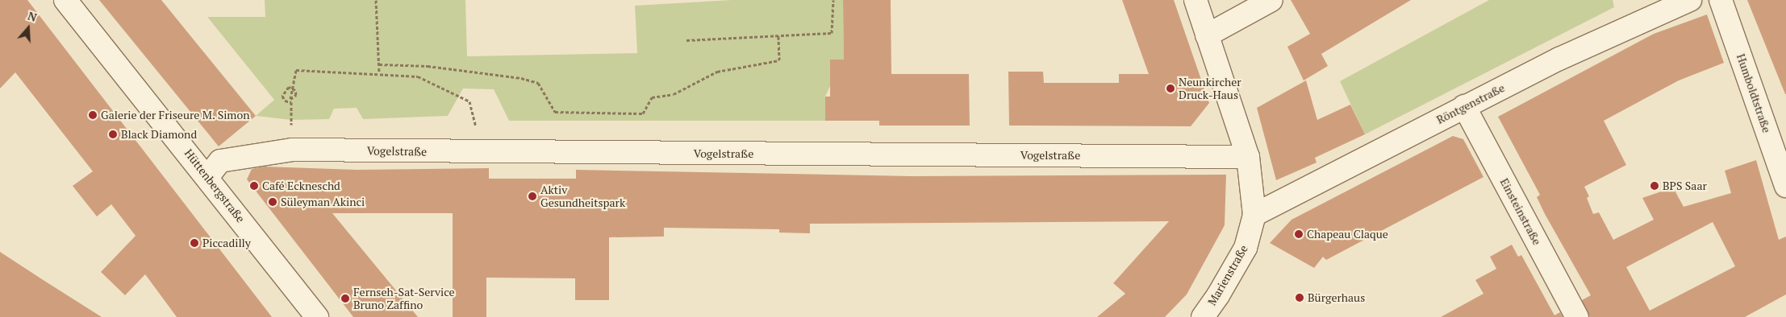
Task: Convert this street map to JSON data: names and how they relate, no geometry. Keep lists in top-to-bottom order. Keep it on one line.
{"streets":{"street":["Humboldtstraße","Röntgenstraße","Vogelstraße","Hüttenbergstraße","Einsteinstraße","Marienstraße"]},"crossings":[["Röntgenstraße","Einsteinstraße"],["Röntgenstraße","Marienstraße"],["Vogelstraße","Hüttenbergstraße"],["Vogelstraße","Marienstraße"]],"places":["Neunkircher Druck-Haus","Galerie der Friseure M. Simon","Black Diamond","Café Eckneschd","BPS Saar","Aktiv Gesundheitspark","Süleyman Akinci","Chapeau Claque","Piccadilly","Bürgerhaus","Fernseh-Sat-Service Bruno Zaffino"],"north":"top"}
